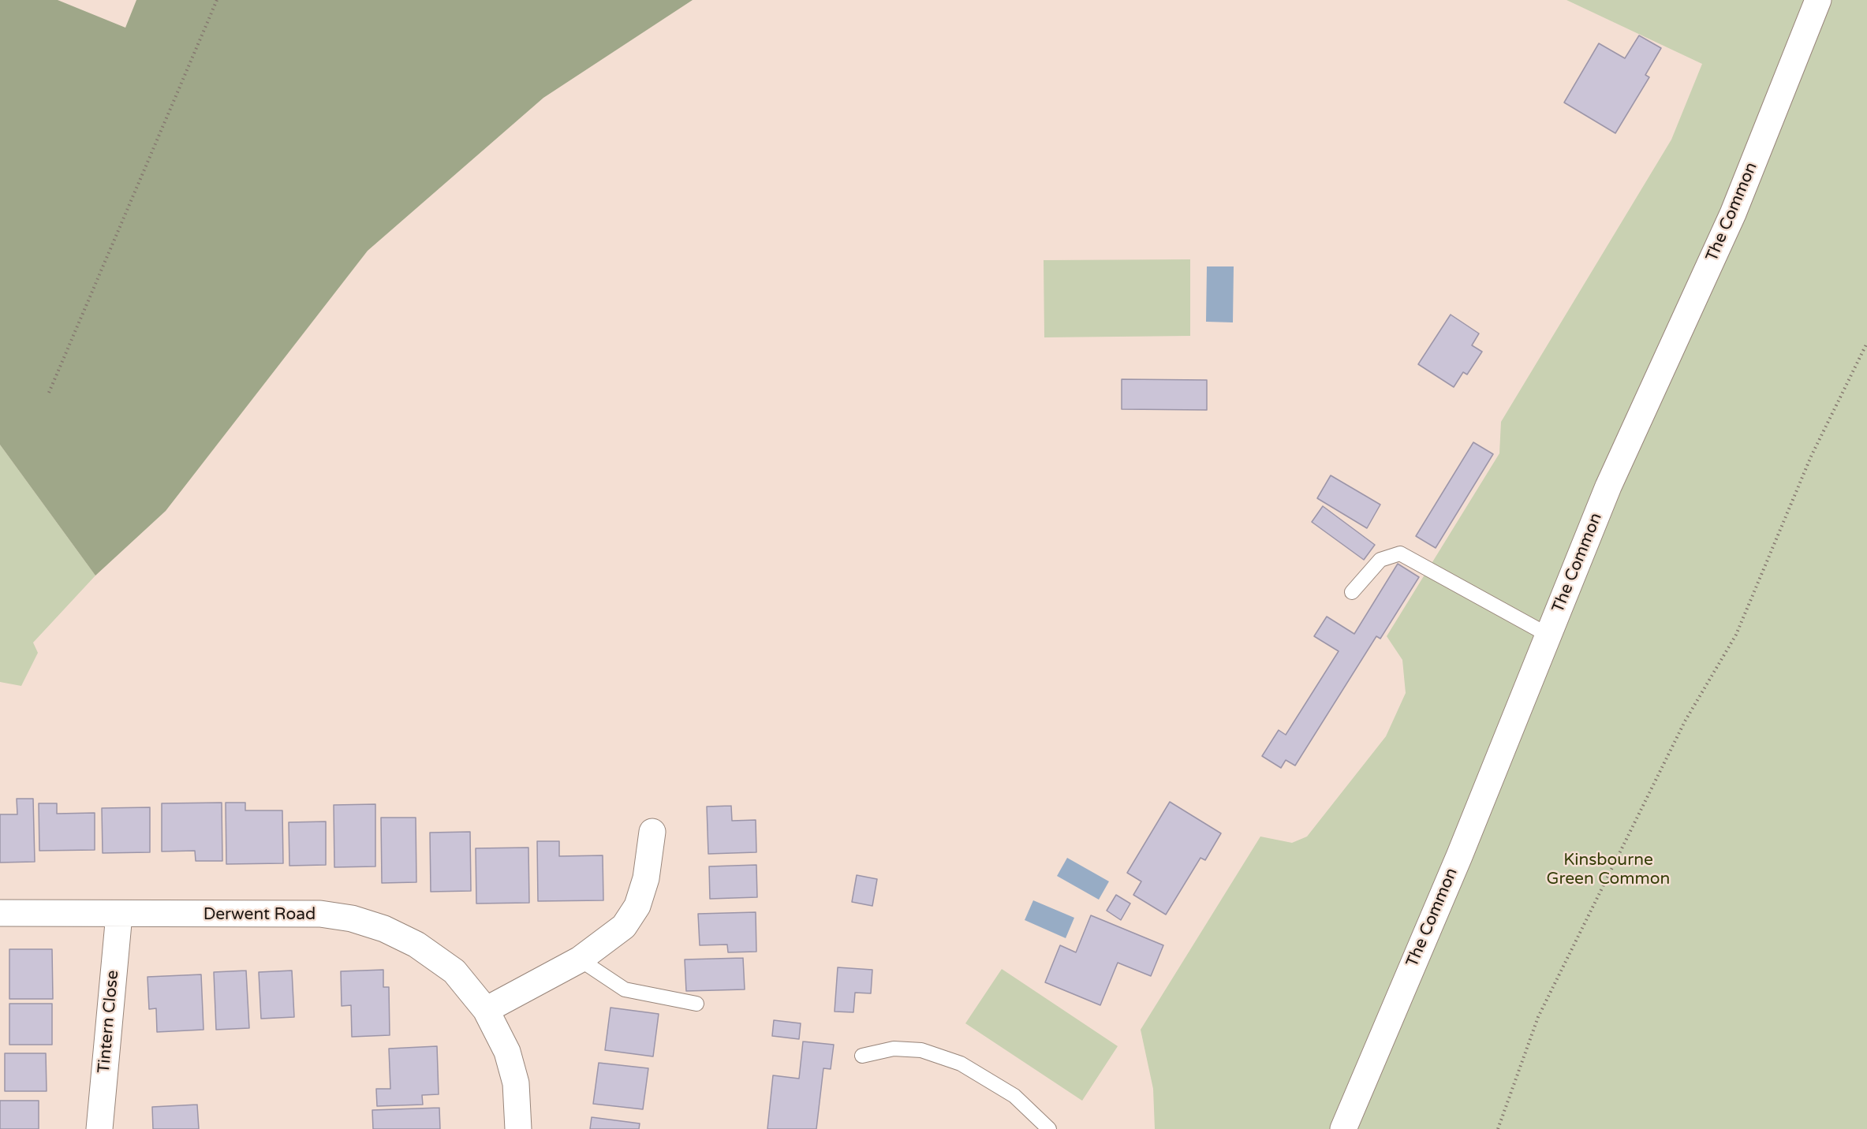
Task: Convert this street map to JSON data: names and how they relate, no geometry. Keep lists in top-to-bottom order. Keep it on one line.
{"streets":{"street":["The Common","Derwent Road","Tintern Close"]},"crossings":[["Derwent Road","Tintern Close"]],"parks":["Kinsbourne Green Common"]}
